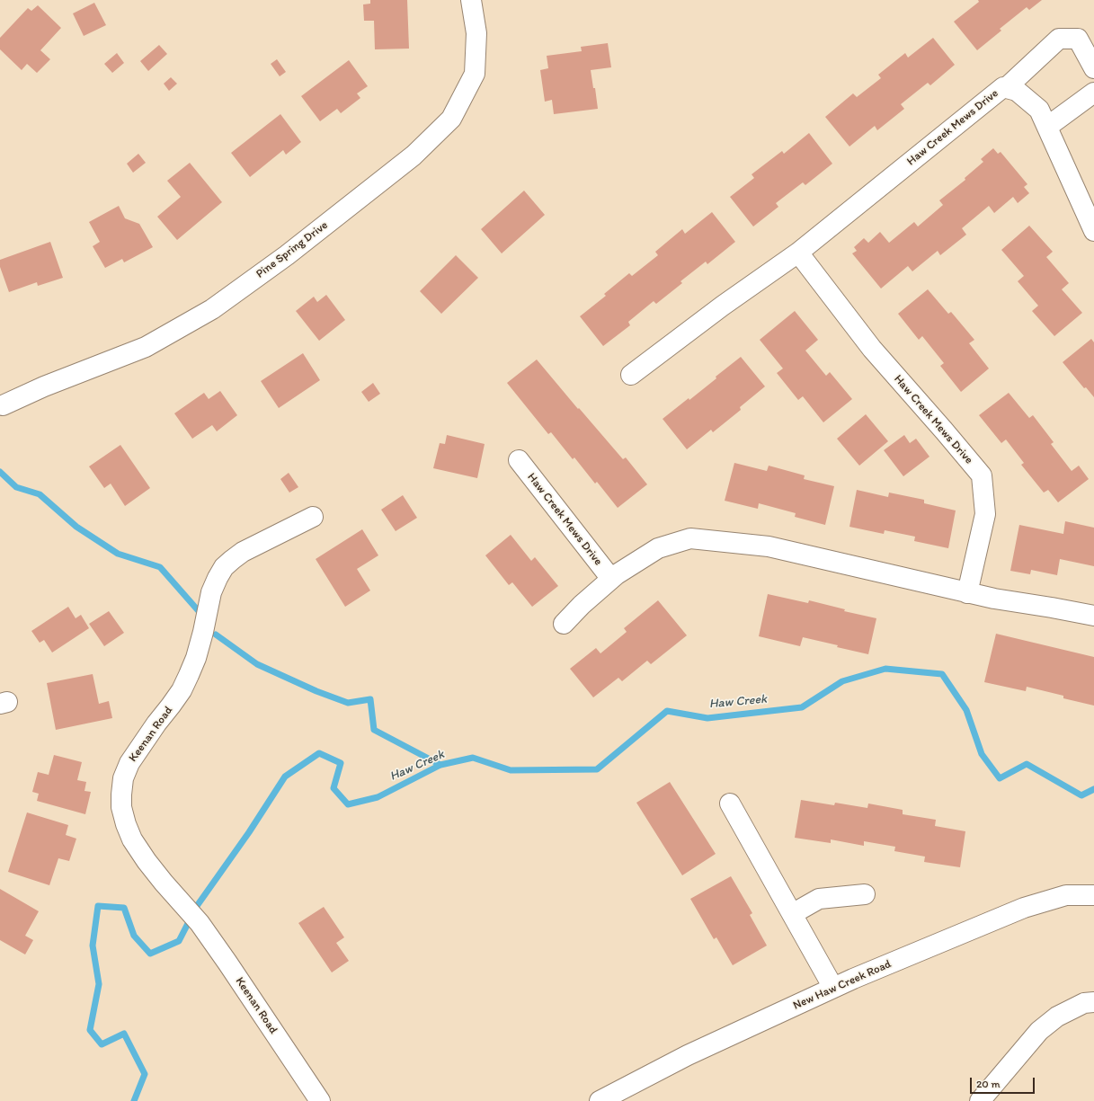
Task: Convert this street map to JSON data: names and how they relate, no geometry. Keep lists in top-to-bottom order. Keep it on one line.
{"streets":{"street":["Haw Creek Mews Drive","Pine Spring Drive","Keenan Road","New Haw Creek Road"]},"water":["Haw Creek"],"scale_bar":"20 m"}
